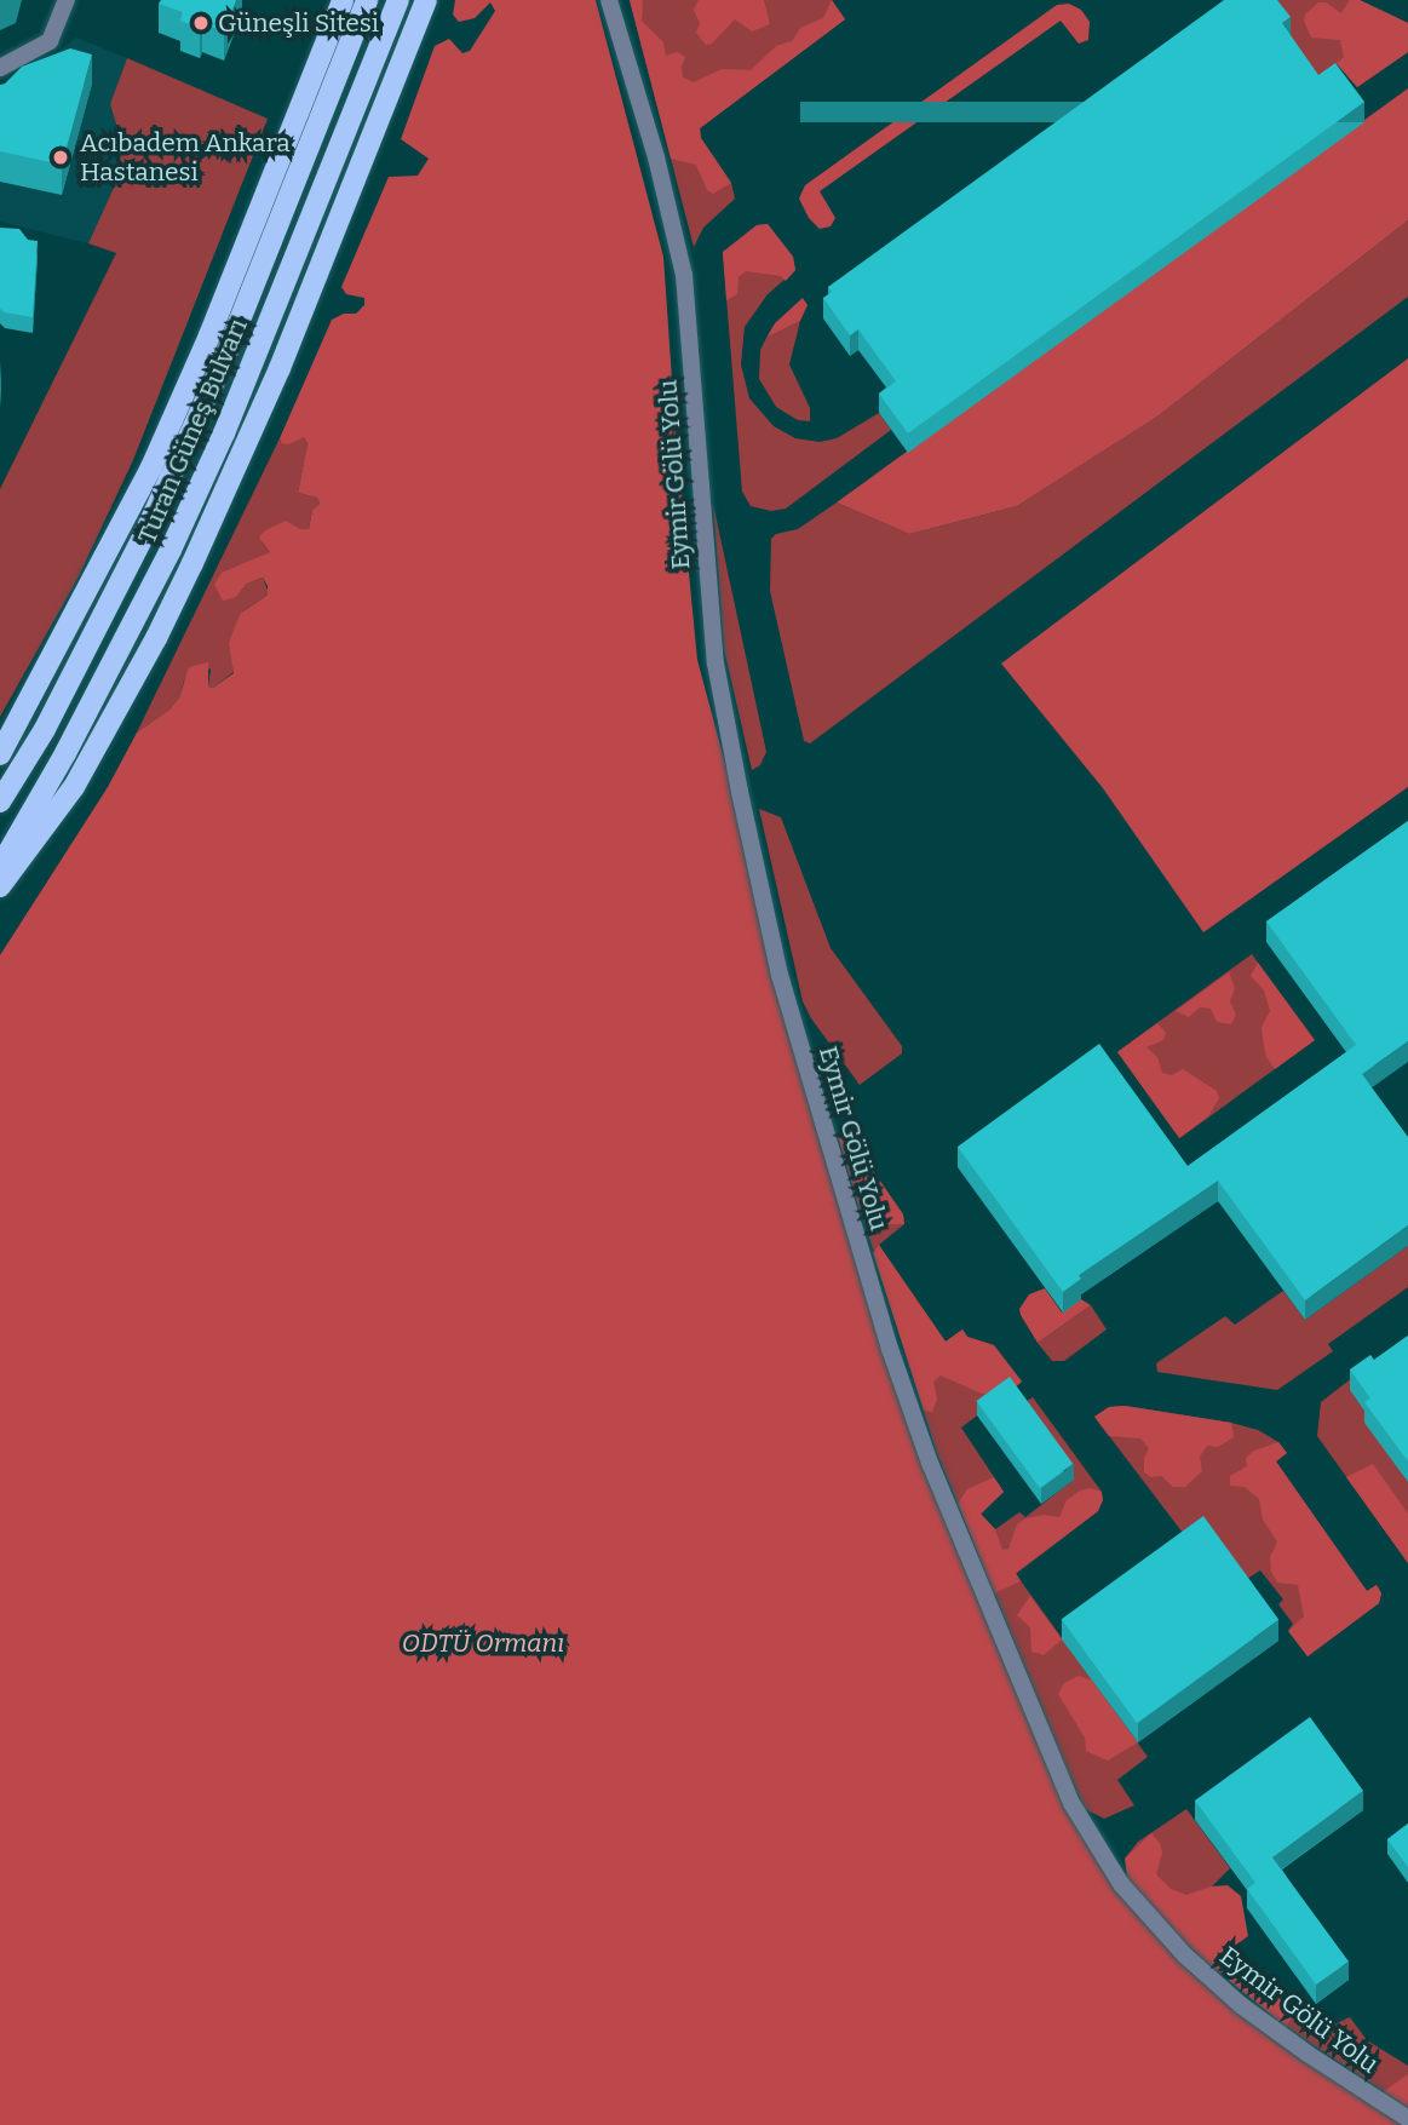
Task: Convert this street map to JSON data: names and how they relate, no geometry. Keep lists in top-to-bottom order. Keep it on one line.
{"streets":{"main road":["Turan Güneş Bulvarı"],"street":["Eymir Gölü Yolu"]},"parks":["ODTÜ Ormanı"],"places":["Güneşli Sitesi","Acıbadem Ankara Hastanesi"]}
